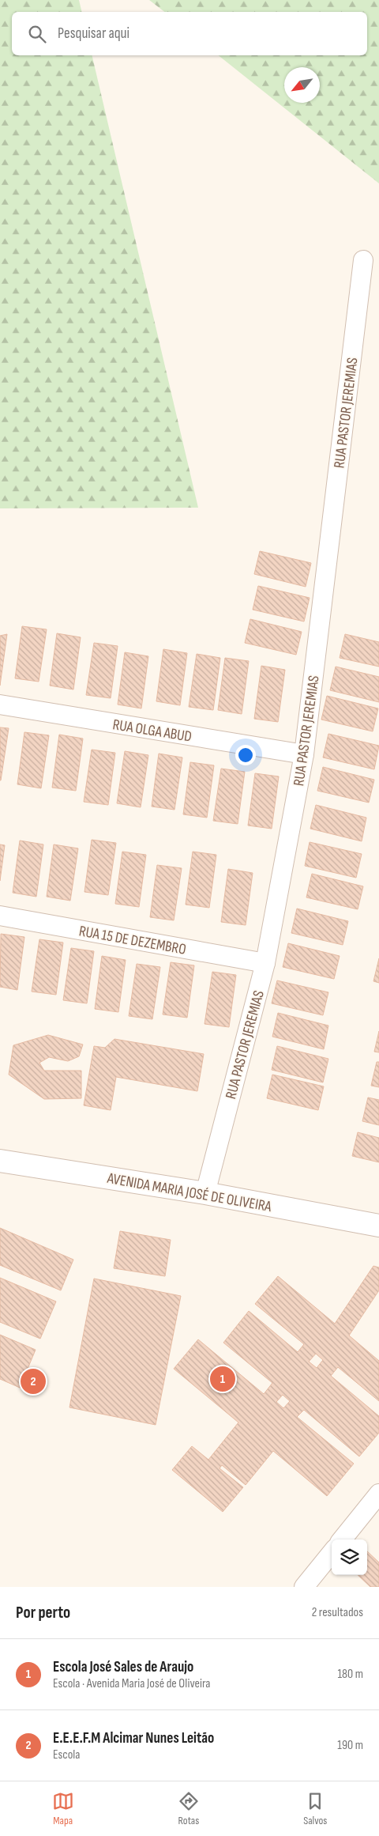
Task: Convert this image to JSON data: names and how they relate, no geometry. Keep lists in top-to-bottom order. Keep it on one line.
{"streets":{"street":["RUA PASTOR JEREMIAS","RUA OLGA ABUD","RUA 15 DE DEZEMBRO","AVENIDA MARIA JOSÉ DE OLIVEIRA"]},"crossings":[["RUA PASTOR JEREMIAS","RUA OLGA ABUD"],["RUA PASTOR JEREMIAS","RUA 15 DE DEZEMBRO"],["RUA PASTOR JEREMIAS","AVENIDA MARIA JOSÉ DE OLIVEIRA"]],"north":"bottom left","page":{"search":"Pesquisar aqui","pins":["1","2"],"heading":["Por perto","2 resultados"],"list":[{"mark":"1","name":"Escola José Sales de Araujo","note":"Escola · Avenida Maria José de Oliveira","value":"180 m"},{"mark":"2","name":"E.E.E.F.M Alcimar Nunes Leitão","note":"Escola","value":"190 m"}],"nav":["Mapa","Rotas","Salvos"]}}
